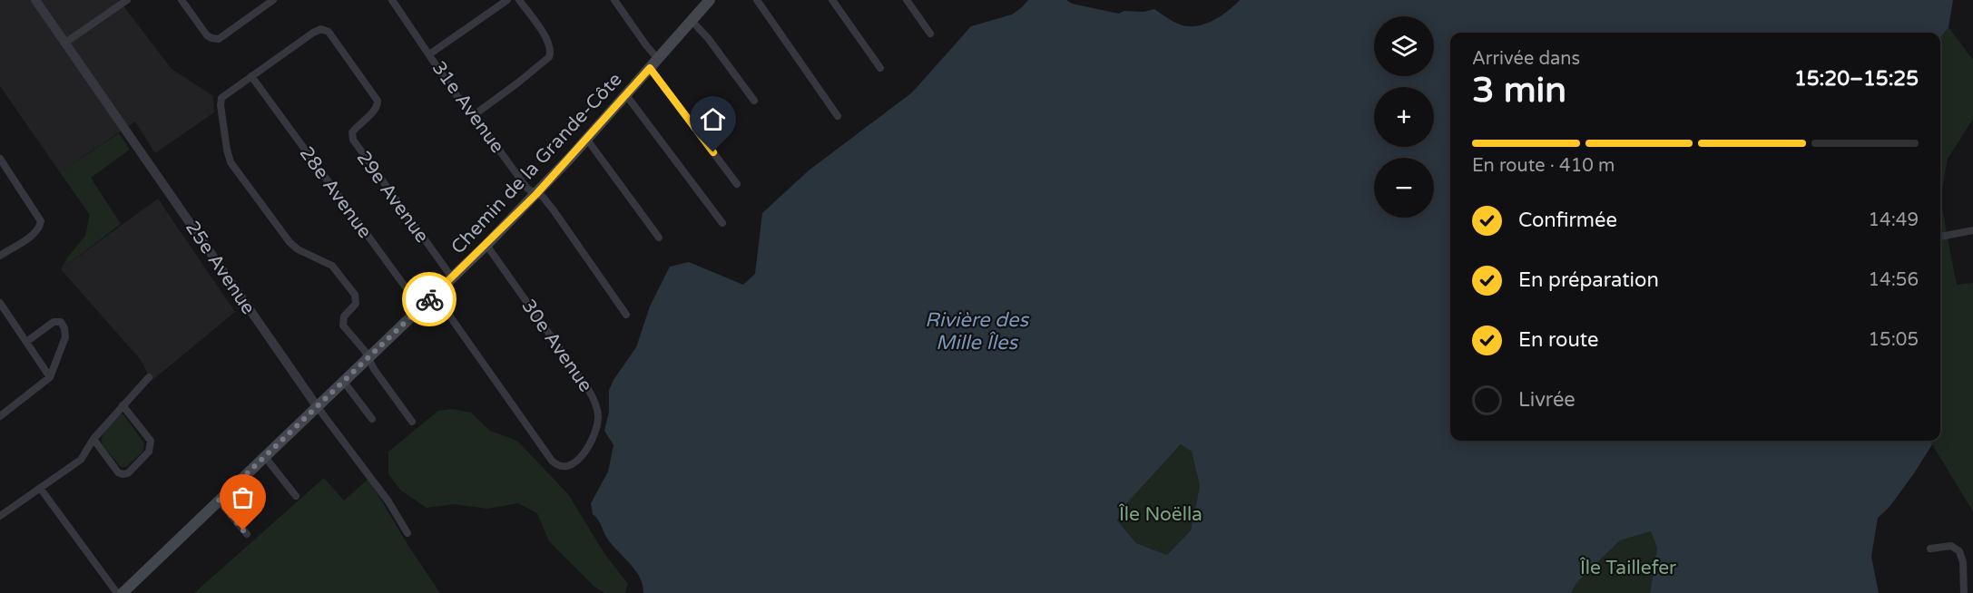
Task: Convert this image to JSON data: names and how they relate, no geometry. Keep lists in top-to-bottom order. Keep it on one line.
{"streets":{"main road":["Chemin de la Grande-Côte"],"street":["31e Avenue","28e Avenue","29e Avenue","25e Avenue","30e Avenue"]},"crossings":[["31e Avenue","Chemin de la Grande-Côte"],["Chemin de la Grande-Côte","28e Avenue"],["Chemin de la Grande-Côte","29e Avenue"],["Chemin de la Grande-Côte","25e Avenue"],["Chemin de la Grande-Côte","30e Avenue"],["28e Avenue","29e Avenue"]],"water":["Rivière des Mille Îles"],"parks":["Île Noëlla","Île Taillefer"],"page":{"map_buttons":["+","−"],"heading":["3 min","Arrivée dans","15:20–15:25"],"bar":"En route · 410 m","list":[["Confirmée","14:49"],["En préparation","14:56"],["En route","15:05"],"Livrée"]}}
